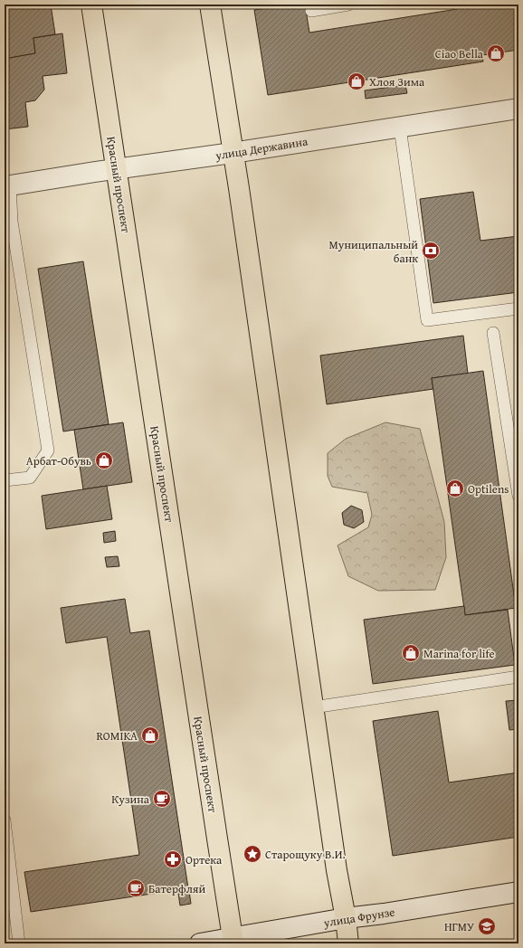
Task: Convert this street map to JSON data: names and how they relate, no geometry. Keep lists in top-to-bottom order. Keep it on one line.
{"streets":{"main road":["Красный проспект"],"street":["улица Державина","улица Фрунзе"]},"crossings":[["улица Державина","Красный проспект"],["Красный проспект","улица Фрунзе"]],"places":{"shop":["Ciao Bella","Хлоя Зима","Арбат-Обувь","Optilens","Marina for life","ROMIKA"],"bank":["Муниципальный банк"],"cafe":["Кузина","Батерфляй"],"place":["Старощуку В.И."],"pharmacy":["Ортека"],"school or university":["НГМУ"]}}
